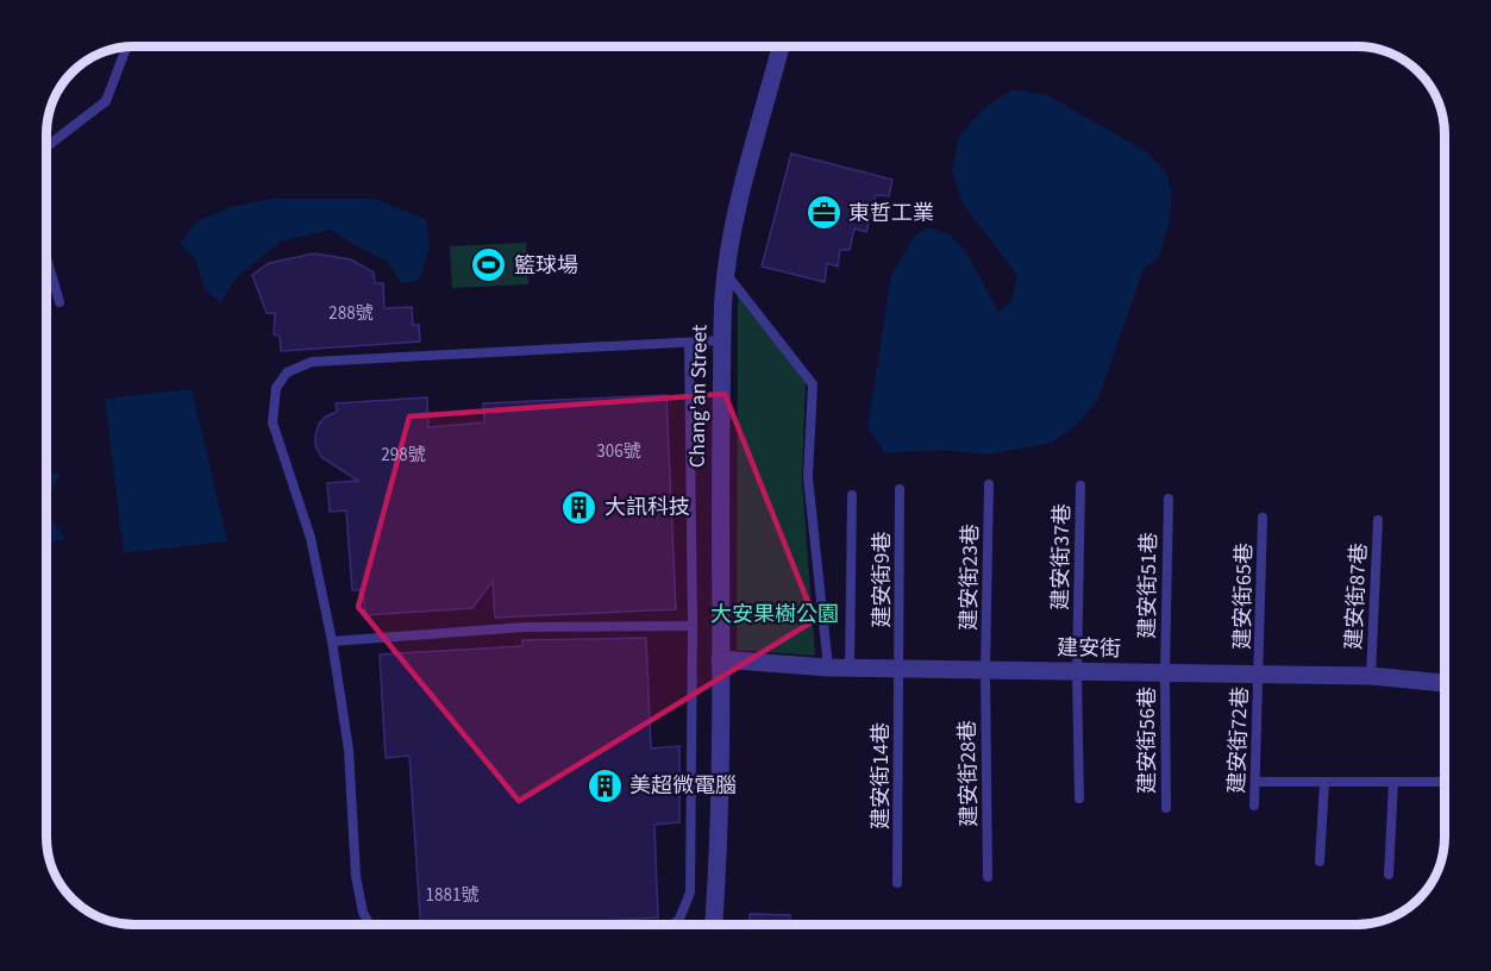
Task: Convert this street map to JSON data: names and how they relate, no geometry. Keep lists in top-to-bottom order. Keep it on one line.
{"streets":{"street":["Chang'an Street","建安街"],"lane":["建安街37巷","建安街23巷","建安街9巷","建安街51巷","建安街65巷","建安街87巷","建安街56巷","建安街72巷","建安街28巷","建安街14巷"]},"crossings":[["Chang'an Street","建安街"],["建安街37巷","建安街"],["建安街23巷","建安街"],["建安街23巷","建安街28巷"],["建安街9巷","建安街"],["建安街9巷","建安街14巷"],["建安街51巷","建安街"],["建安街51巷","建安街56巷"],["建安街65巷","建安街"],["建安街65巷","建安街72巷"],["建安街87巷","建安街"],["建安街","建安街56巷"],["建安街","建安街72巷"],["建安街","建安街28巷"],["建安街","建安街14巷"]],"parks":["大安果樹公園"],"places":{"office":["東哲工業"],"sports":["籃球場"],"building":["大訊科技","美超微電腦"]},"house_numbers":["288號","306號","298號","1881號"]}
